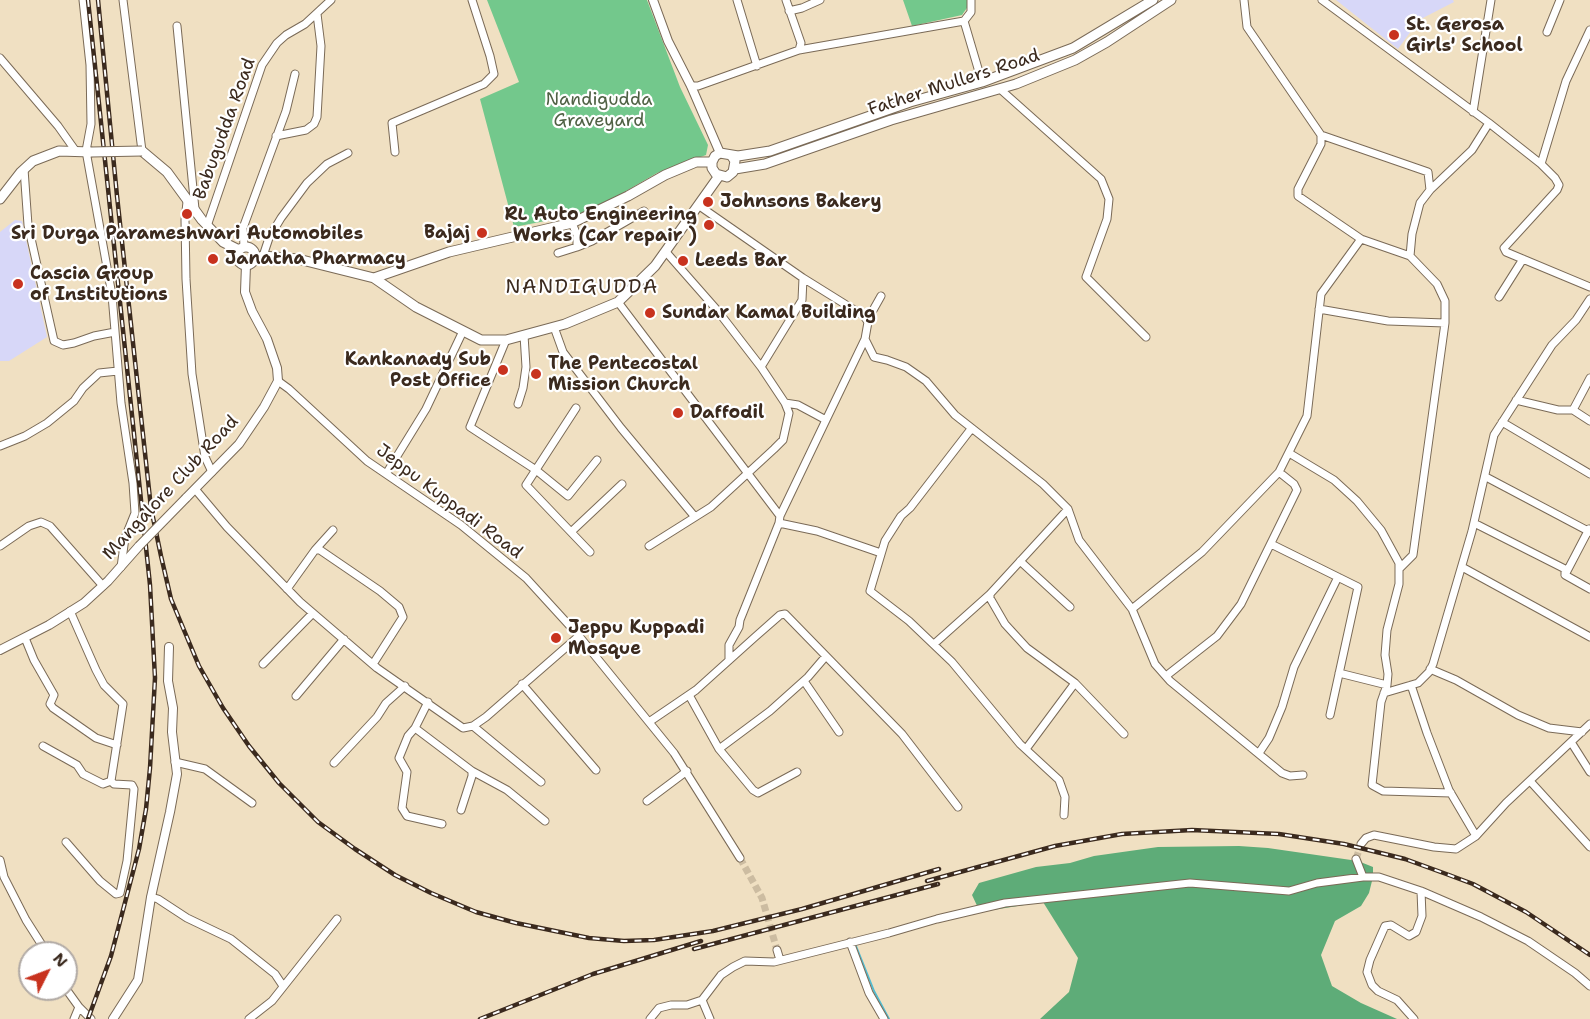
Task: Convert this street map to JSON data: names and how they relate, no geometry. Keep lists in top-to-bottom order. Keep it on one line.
{"streets":{"main road":["Father Mullers Road"],"street":["Babugudda Road","Mangalore Club Road","Jeppu Kuppadi Road"]},"crossings":[["Mangalore Club Road","Jeppu Kuppadi Road"]],"districts":["NANDIGUDDA"],"parks":["Nandigudda Graveyard"],"places":["St. Gerosa Girls' School","Johnsons Bakery","Sri Durga Parameshwari Automobiles","RL Auto Engineering Works (Car repair )","Bajaj","Janatha Pharmacy","Leeds Bar","Cascia Group of Institutions","Sundar Kamal Building","Kankanady Sub Post Office","The Pentecostal Mission Church","Daffodil","Jeppu Kuppadi Mosque"],"north":"top right"}
